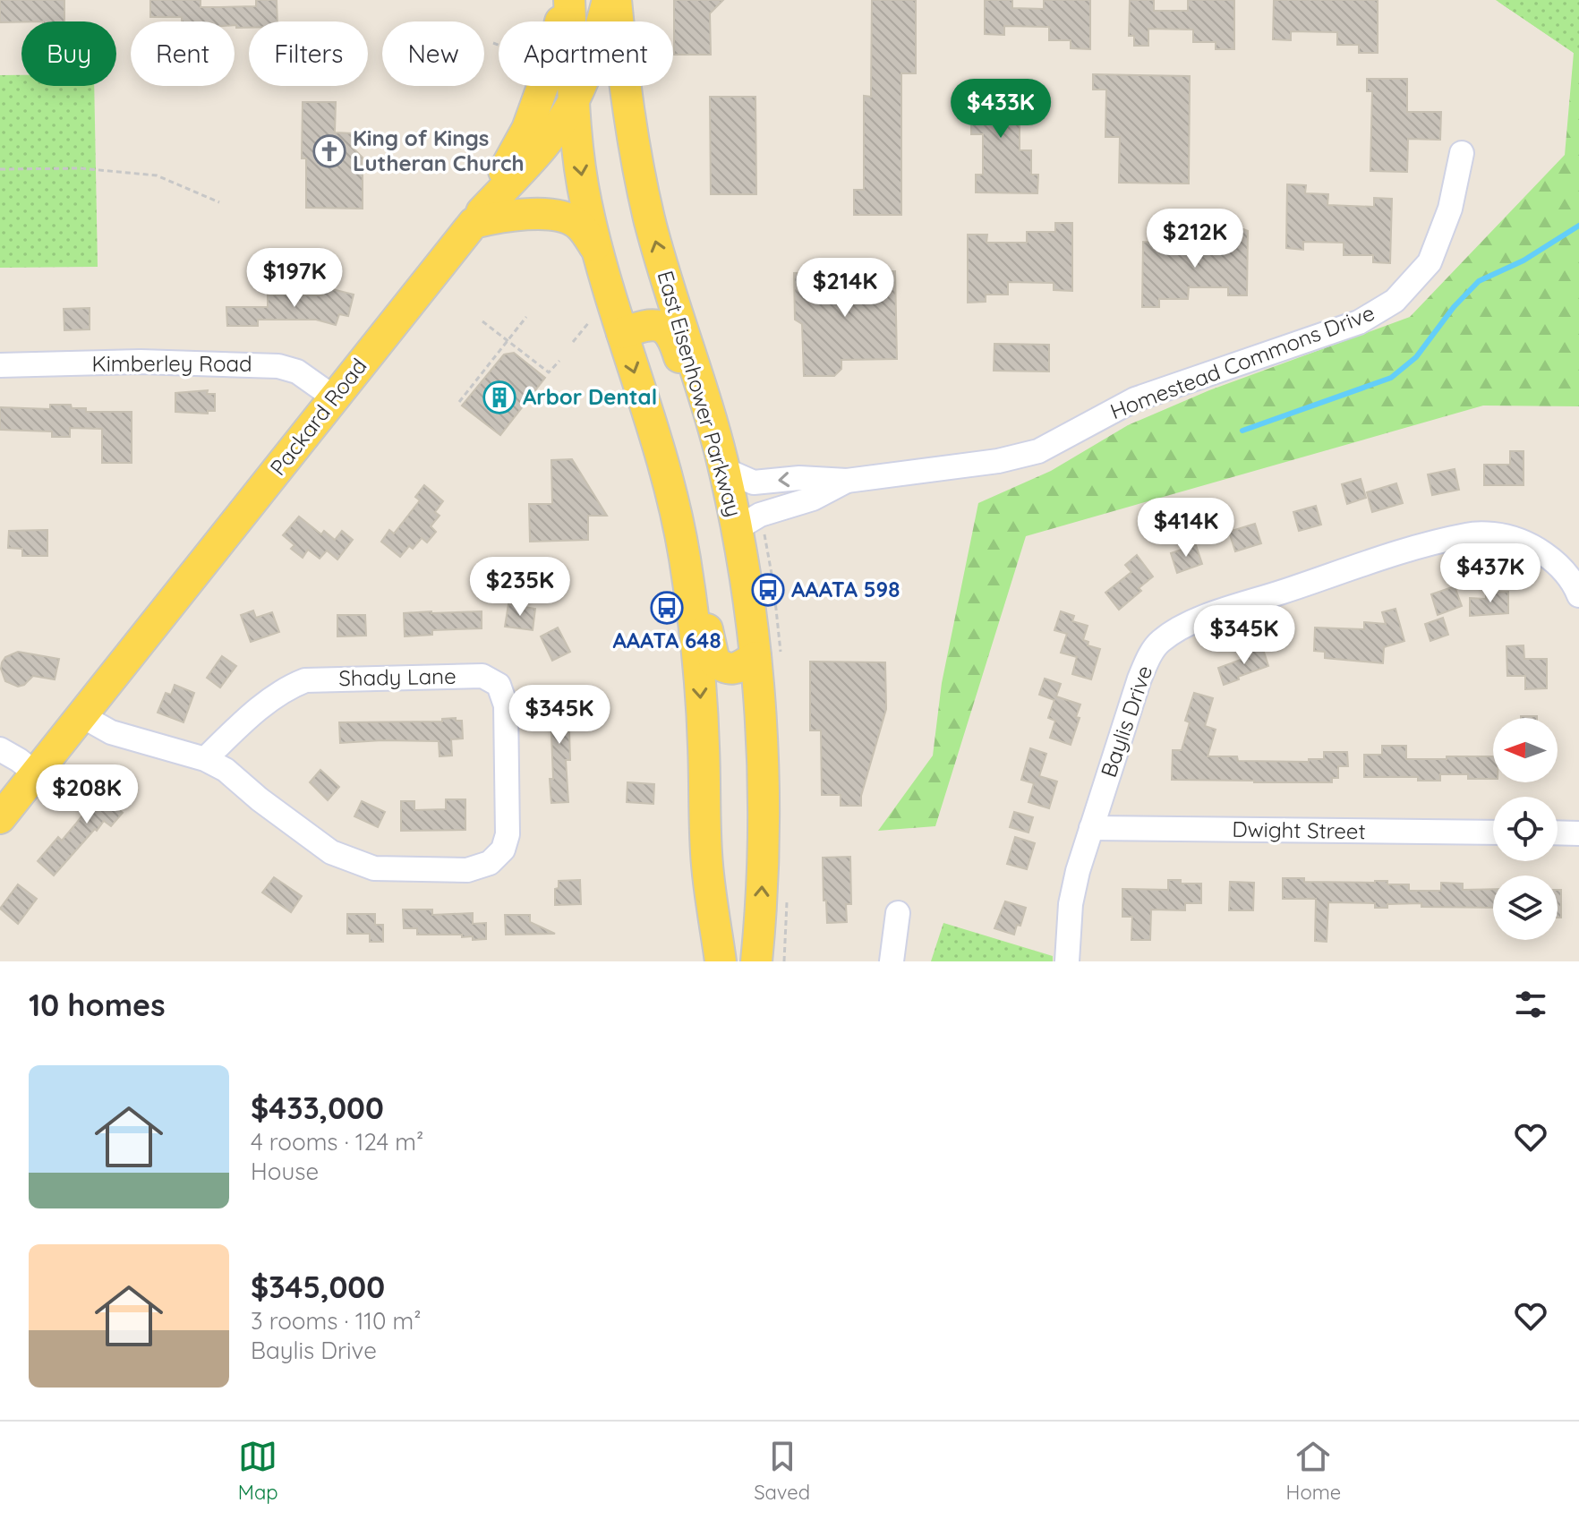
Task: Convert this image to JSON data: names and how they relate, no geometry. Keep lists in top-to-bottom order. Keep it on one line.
{"streets":{"main road":["East Eisenhower Parkway","Packard Road"],"street":["Homestead Commons Drive","Kimberley Road","Shady Lane","Baylis Drive","Dwight Street"]},"crossings":[["Homestead Commons Drive","East Eisenhower Parkway"],["Kimberley Road","Packard Road"],["Packard Road","Shady Lane"],["Baylis Drive","Dwight Street"]],"places":{"church":["King of Kings Lutheran Church"],"building":["Arbor Dental"],"bus stop":["AAATA 598","AAATA 648"]},"north":"left","page":{"chip":["Buy","Rent","Filters","New","Apartment"],"price":["$433K","$212K","$197K","$214K","$414K","$437K","$235K","$345K","$345K","$208K"],"heading":"10 homes","list":[{"name":"$433,000","note":"4 rooms · 124 m² · House"},{"name":"$345,000","note":"3 rooms · 110 m² · Baylis Drive"}],"tabs":["Map","Saved","Home"]}}
